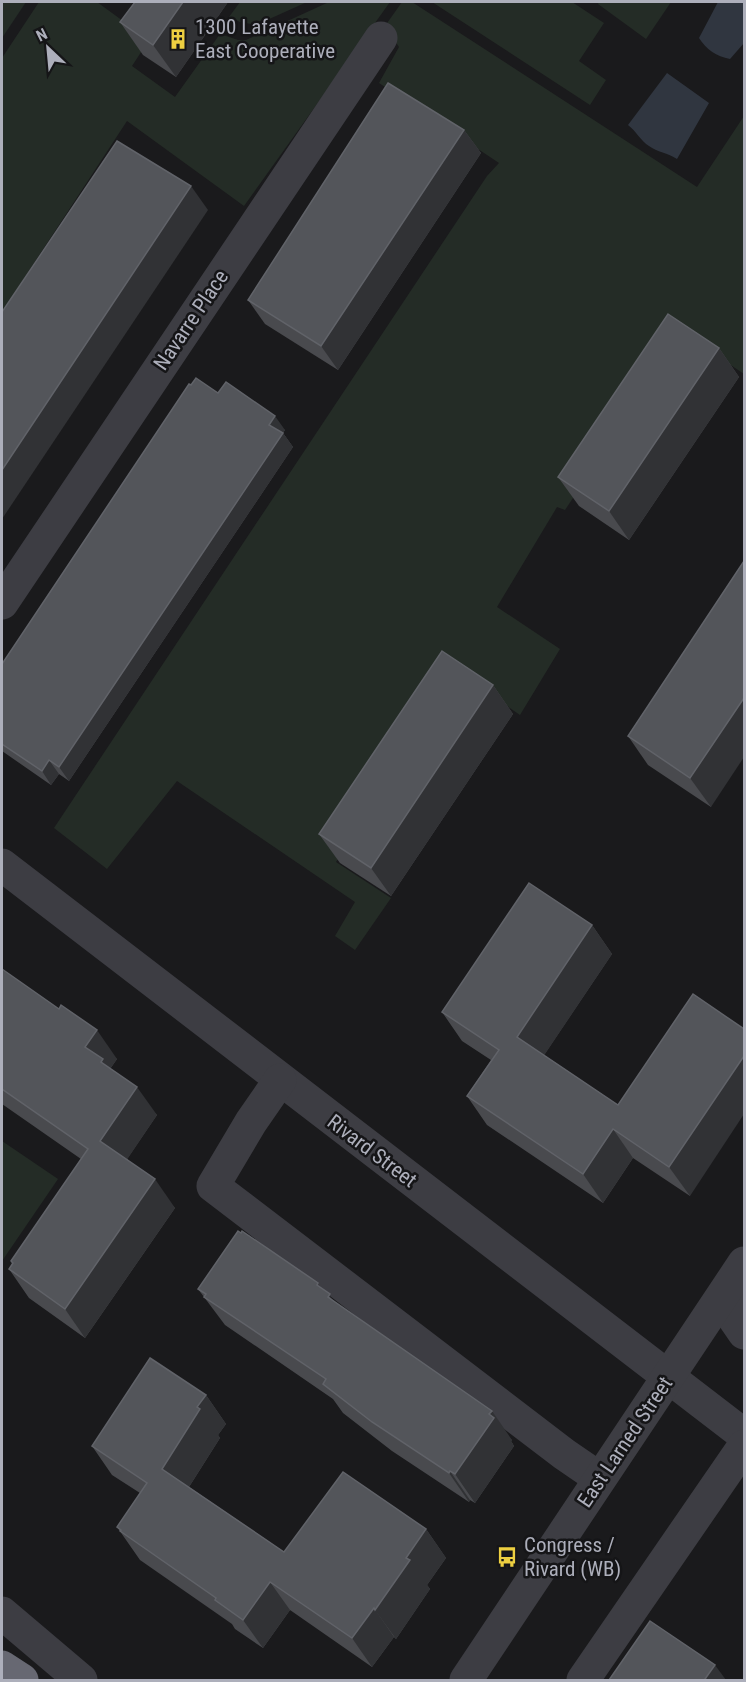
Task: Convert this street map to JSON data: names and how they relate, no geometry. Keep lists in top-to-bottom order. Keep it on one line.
{"streets":{"street":["Navarre Place","Rivard Street","East Larned Street"]},"crossings":[["Rivard Street","East Larned Street"]],"places":{"building":["1300 Lafayette East Cooperative"],"bus stop":["Congress / Rivard (WB)"]},"north":"top left"}
